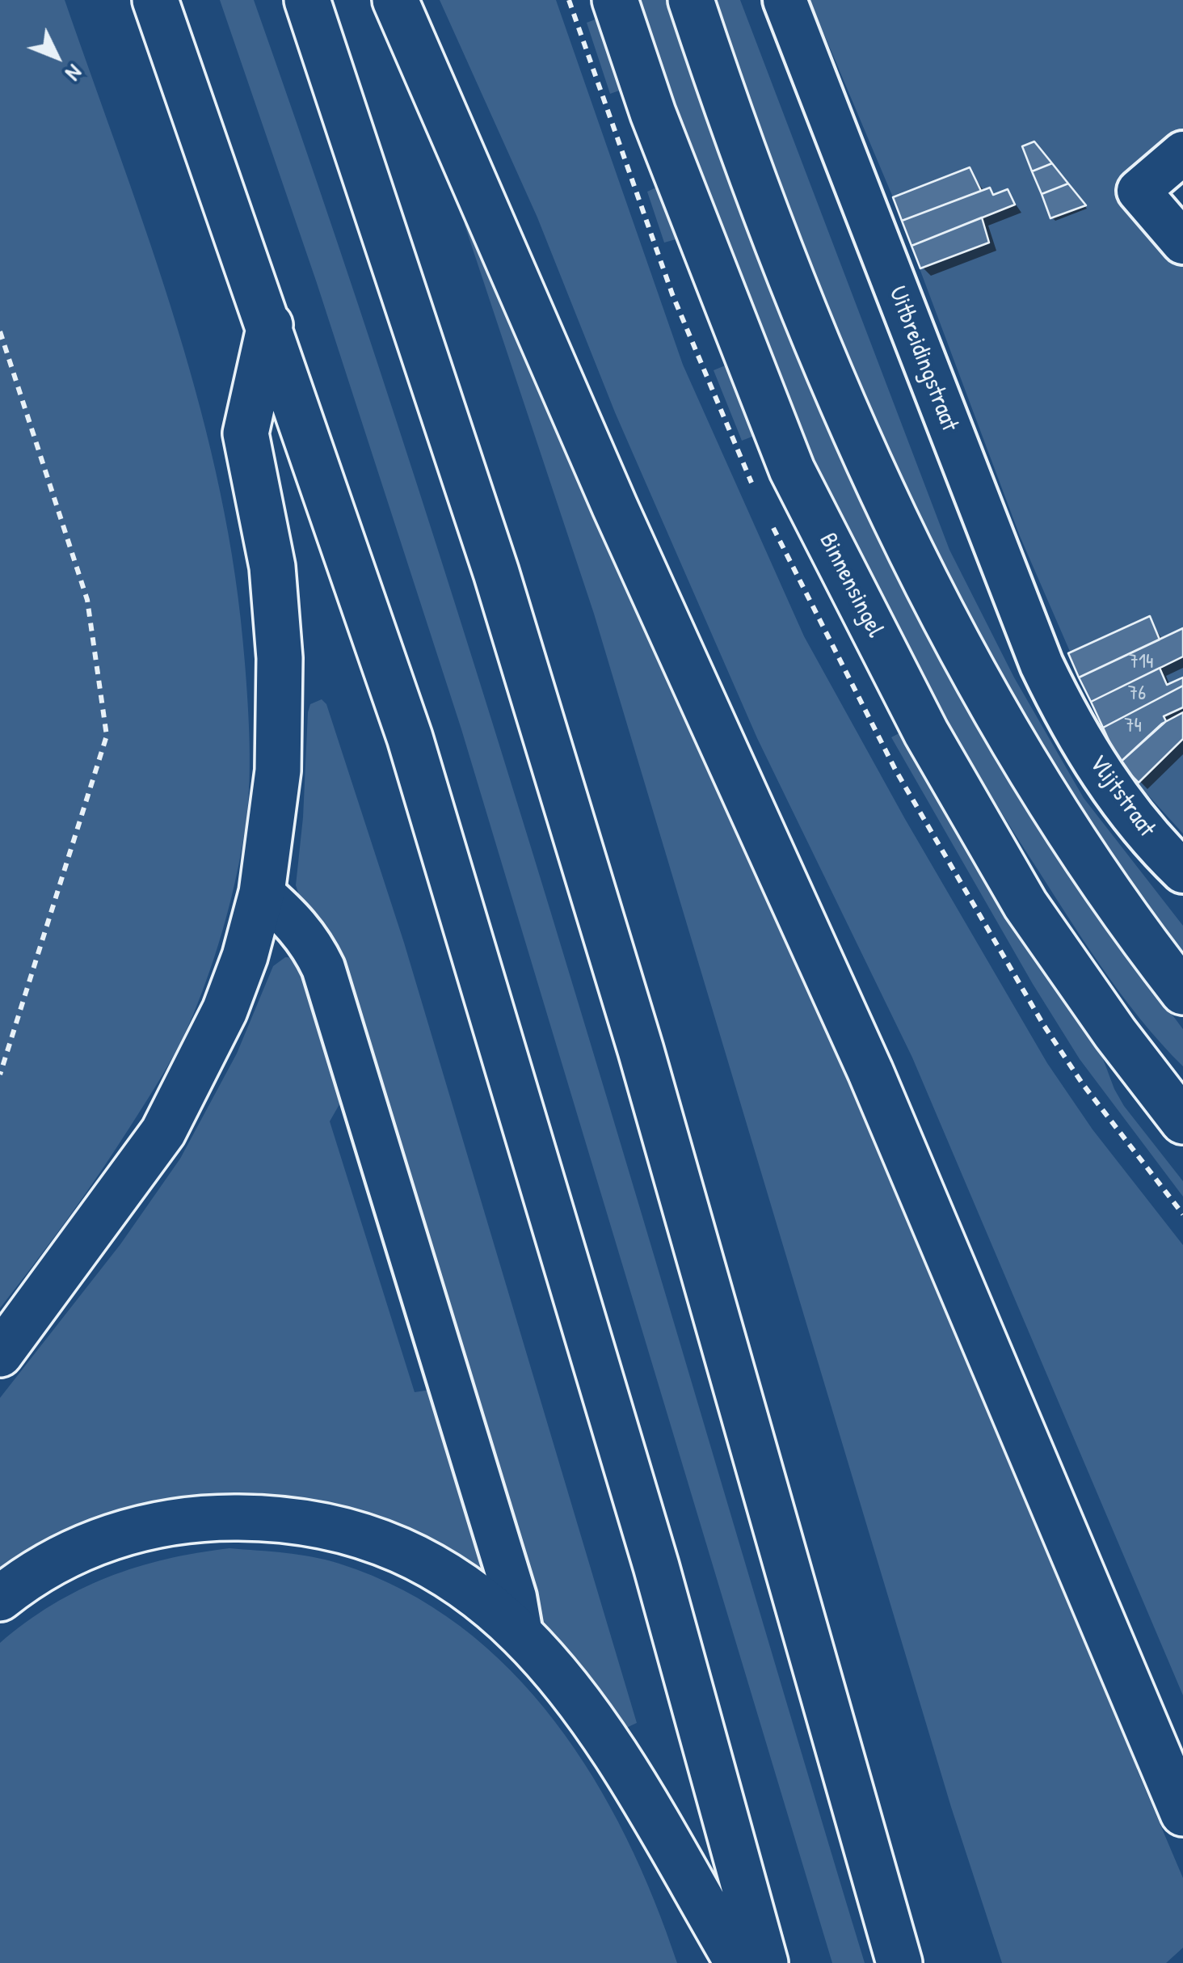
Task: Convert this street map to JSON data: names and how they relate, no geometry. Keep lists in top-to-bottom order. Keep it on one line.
{"streets":{"main road":["Binnensingel"],"street":["Uitbreidingstraat","Vlijtstraat"]},"crossings":[["Uitbreidingstraat","Vlijtstraat"]],"house_numbers":["714","76","74"],"north":"bottom right"}
